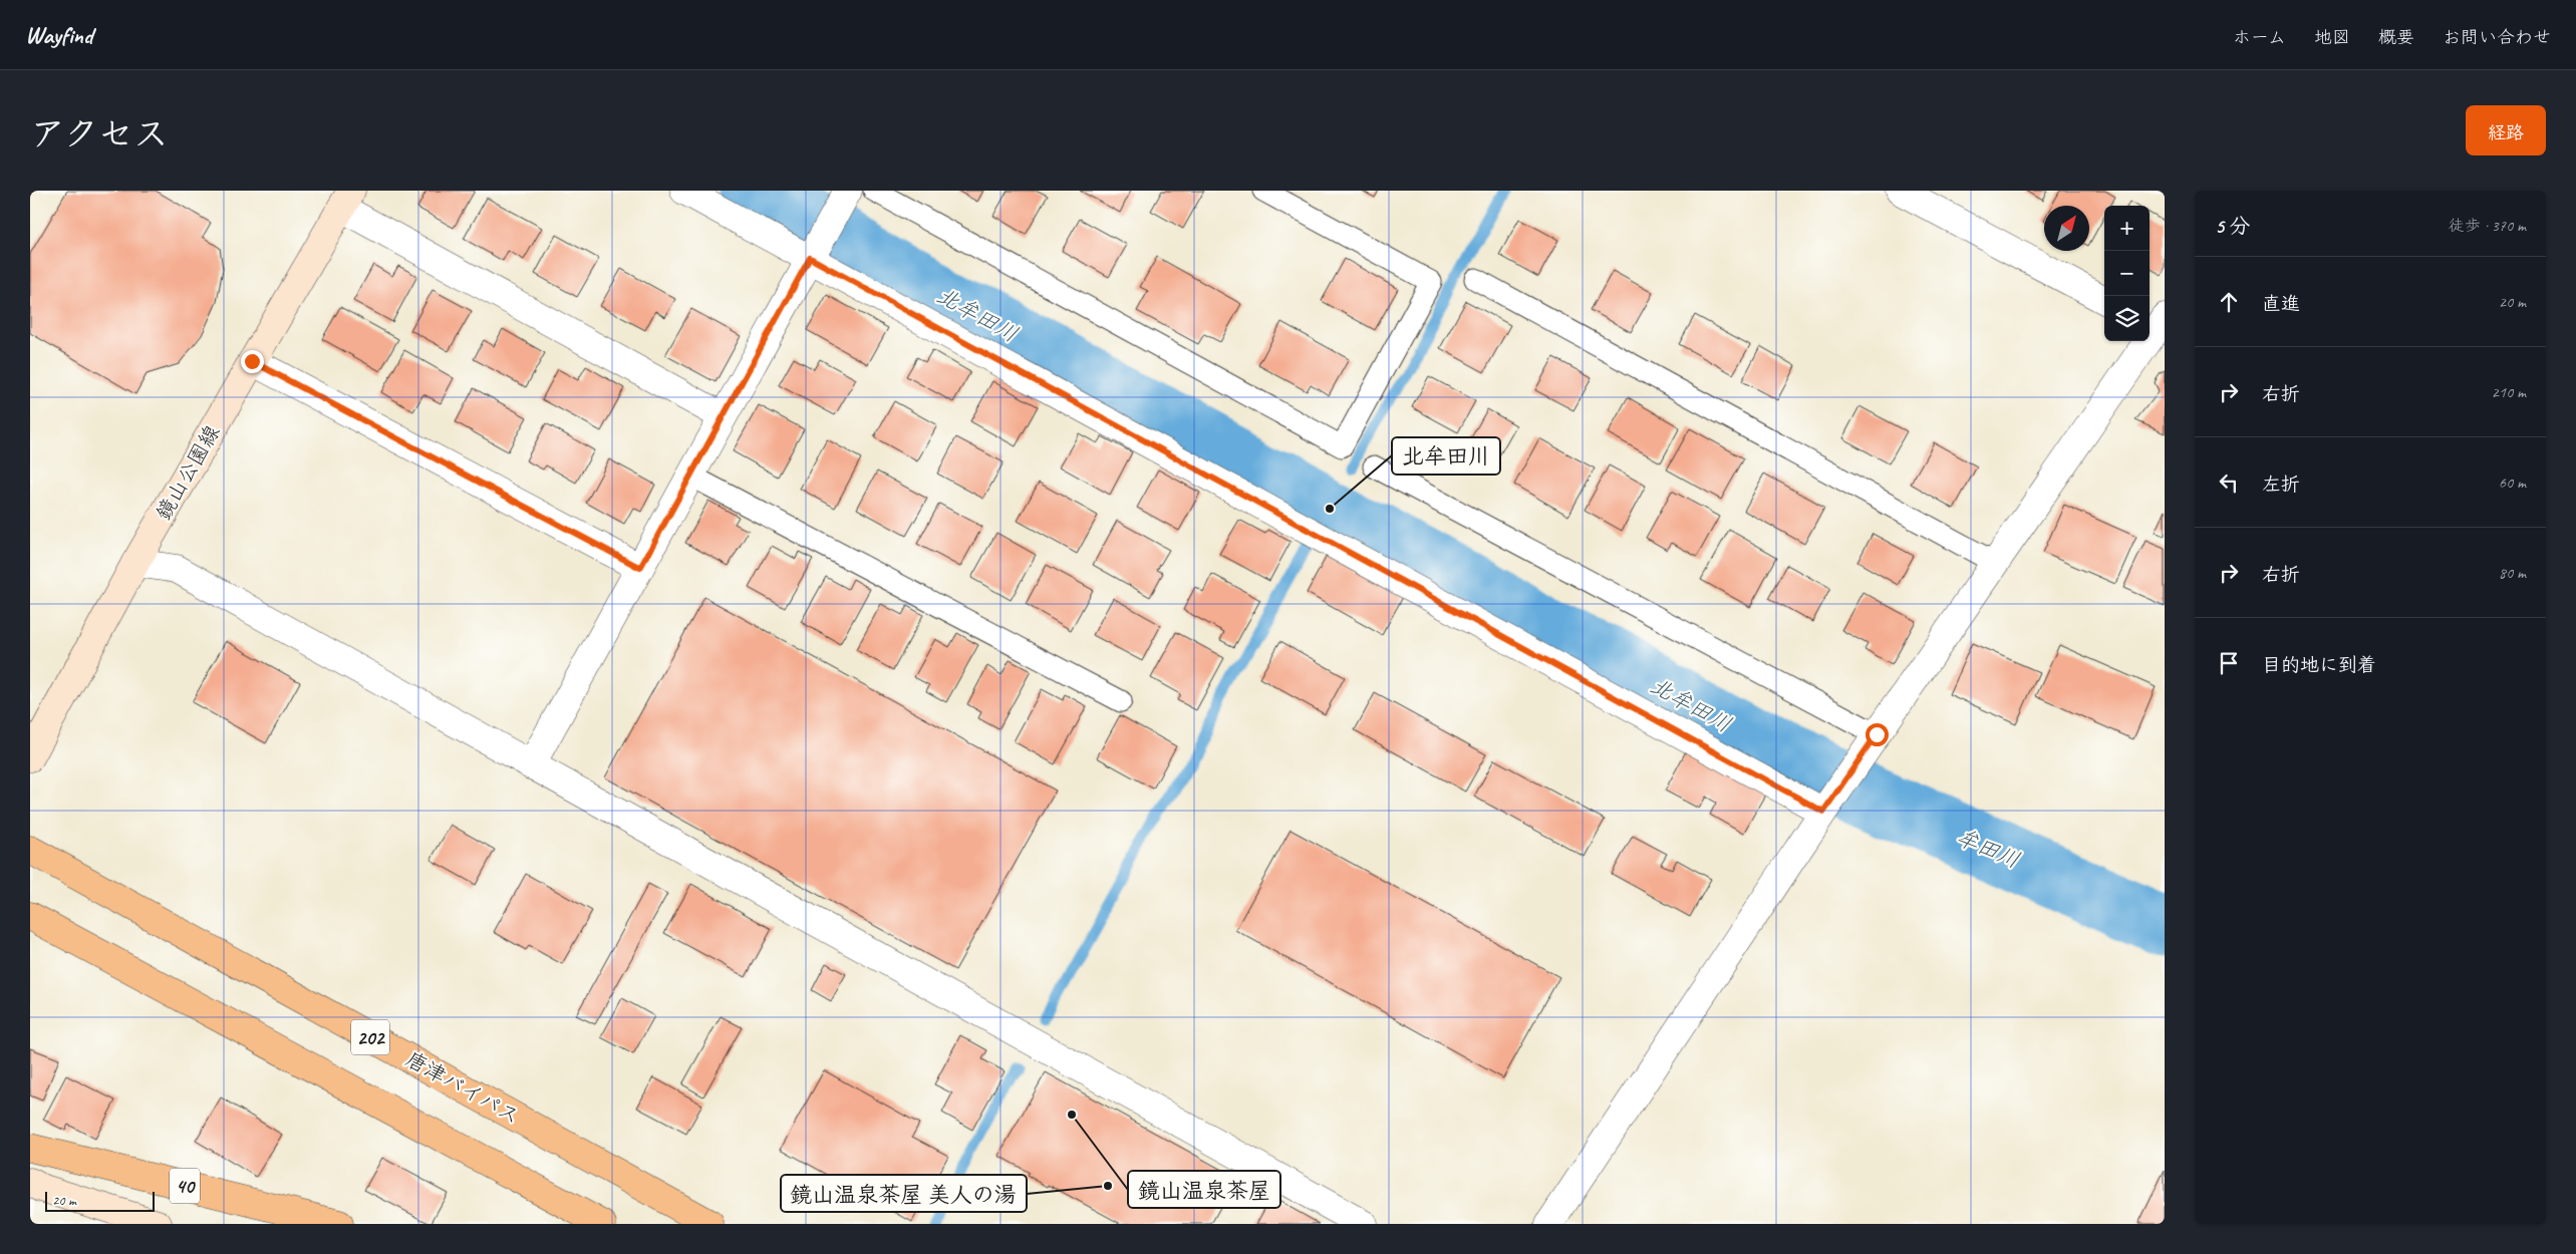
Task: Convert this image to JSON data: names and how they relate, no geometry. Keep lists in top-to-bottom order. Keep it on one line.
{"streets":{"main road":["鏡山公園線","202","唐津バイパス","40"]},"water":["北牟田川","牟田川"],"places":["北牟田川","鏡山温泉茶屋","鏡山温泉茶屋 美人の湯"],"scale_bar":"20 m","north":"top right","page":{"header":"Wayfind","nav":["ホーム","地図","概要","お問い合わせ"],"title":"アクセス","buttons":"経路","heading":["5 分","徒歩 · 370 m"],"map_buttons":["+","−"],"list":[["直進","20 m"],["右折","210 m"],["左折","60 m"],["右折","80 m"],"目的地に到着"],"scale":"20 m"}}
